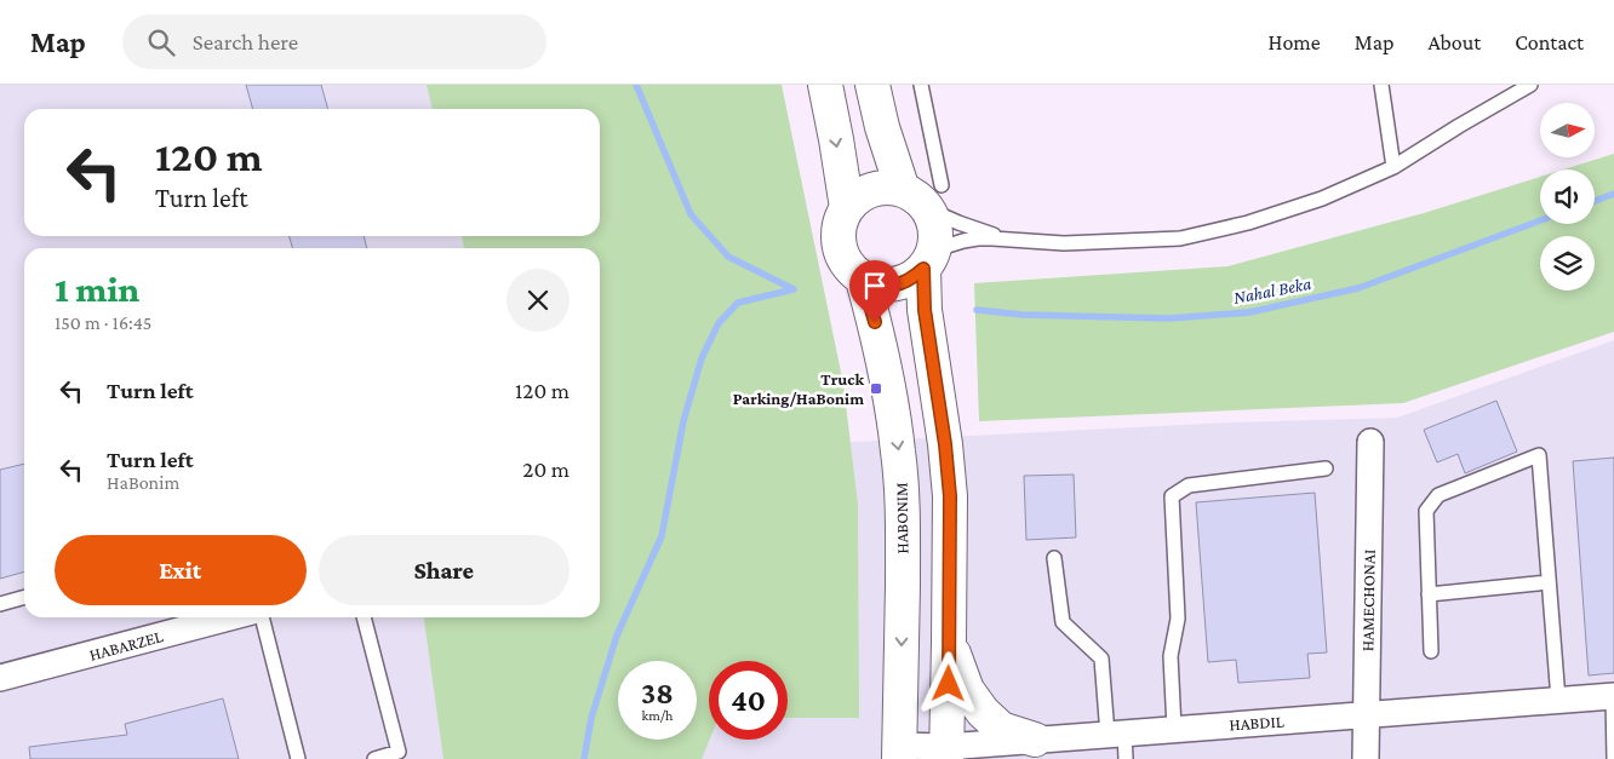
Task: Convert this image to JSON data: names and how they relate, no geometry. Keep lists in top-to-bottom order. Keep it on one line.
{"streets":{"street":["HABONIM","HAMECHONAI","HABARZEL","HABDIL"]},"crossings":[["HABONIM","HABDIL"],["HAMECHONAI","HABDIL"]],"water":["Nahal Beka"],"places":{"transit":["Truck Parking/HaBonim"]},"north":"right","page":{"header":"Map","search":"Search here","nav":["Home","Map","About","Contact"],"turn":["120 m","Turn left"],"heading":["1 min","150 m · 16:45"],"list":[{"name":"Turn left","value":"120 m"},{"name":"Turn left","note":"HaBonim","value":"20 m"}],"buttons":["Exit","Share"],"speed":"38 km/h","limit":"40"}}
